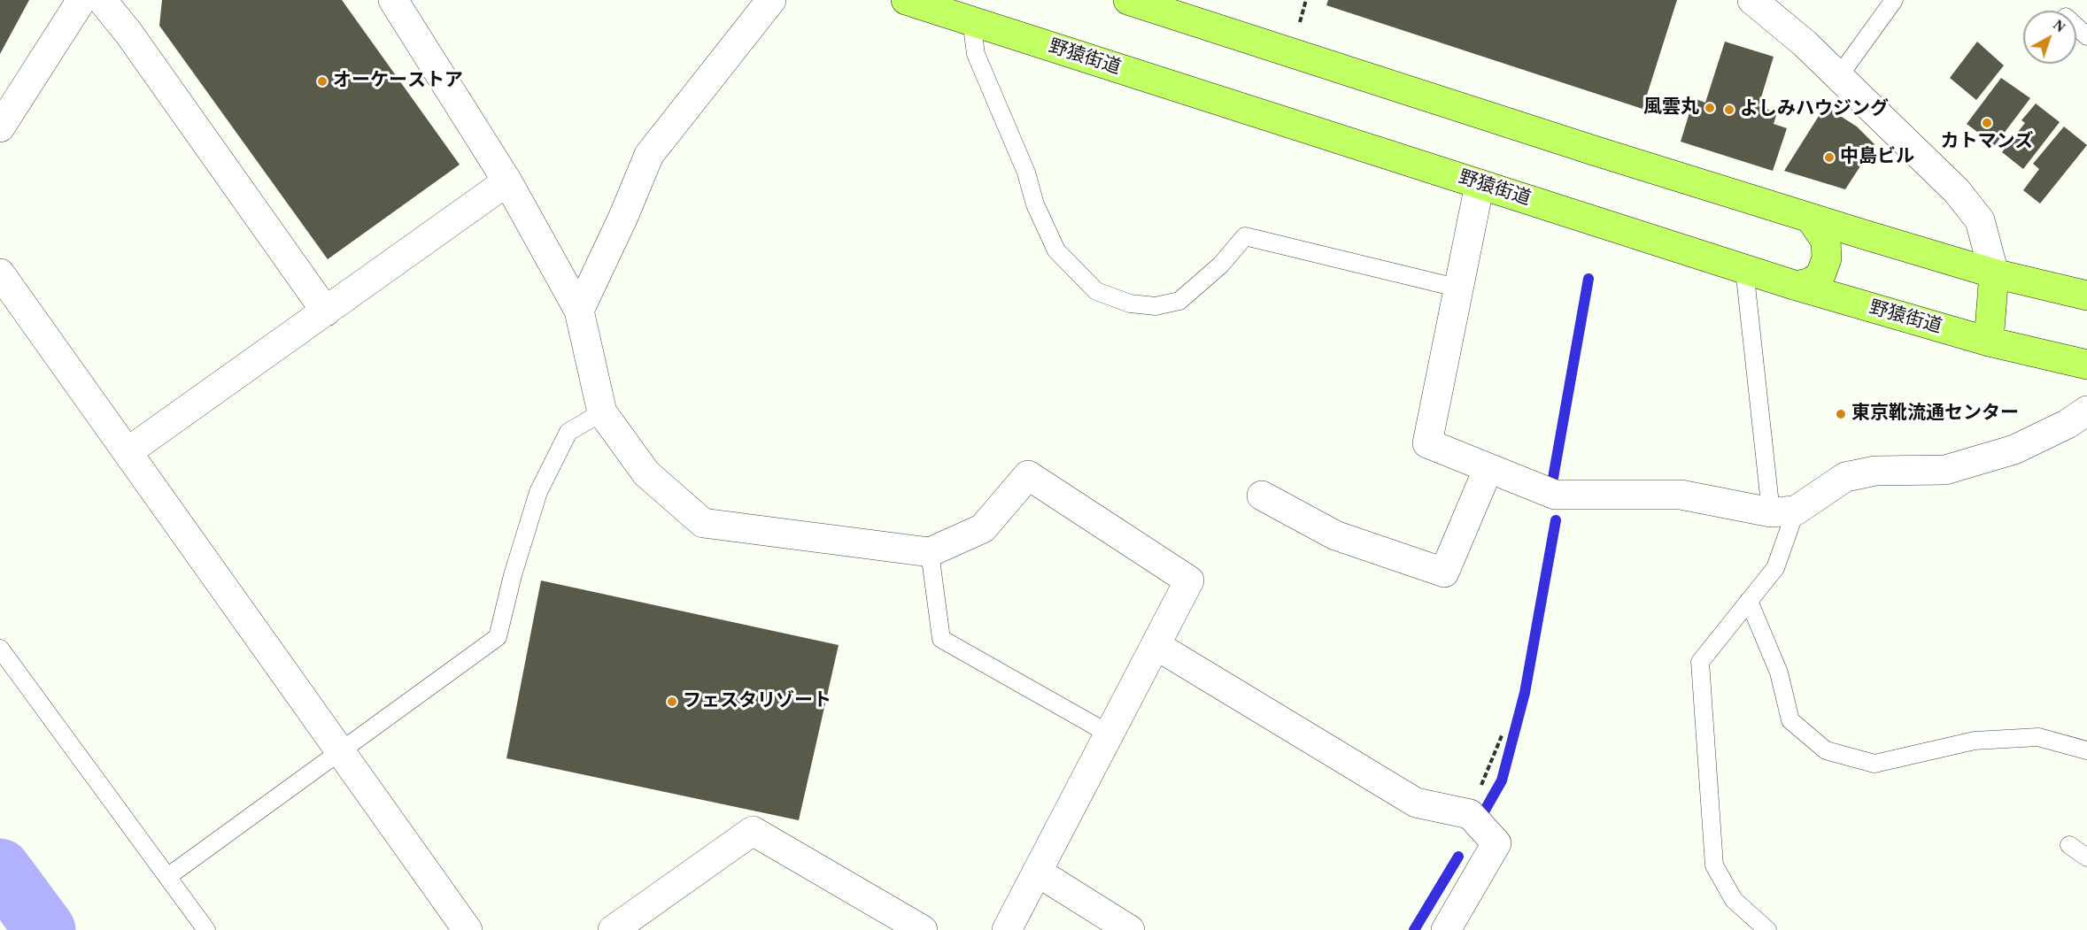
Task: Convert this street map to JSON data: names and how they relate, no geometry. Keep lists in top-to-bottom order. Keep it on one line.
{"streets":{"main road":["野猿街道"]},"places":["オーケーストア","風雲丸","よしみハウジング","カトマンズ","中島ビル","東京靴流通センター","フェスタリゾート"],"north":"top right"}
